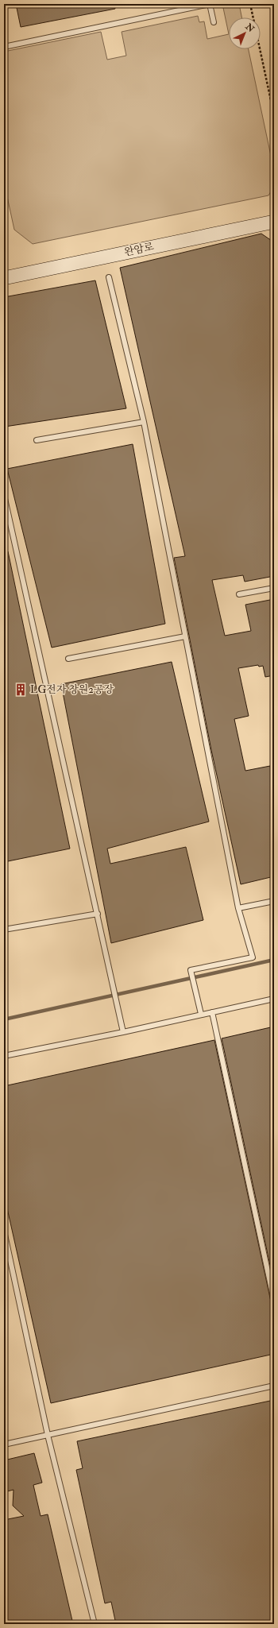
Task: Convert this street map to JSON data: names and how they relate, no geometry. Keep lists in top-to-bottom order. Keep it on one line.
{"streets":{"main road":["완암로"]},"places":{"building":["LG전자 창원2공장"]},"north":"top right"}
